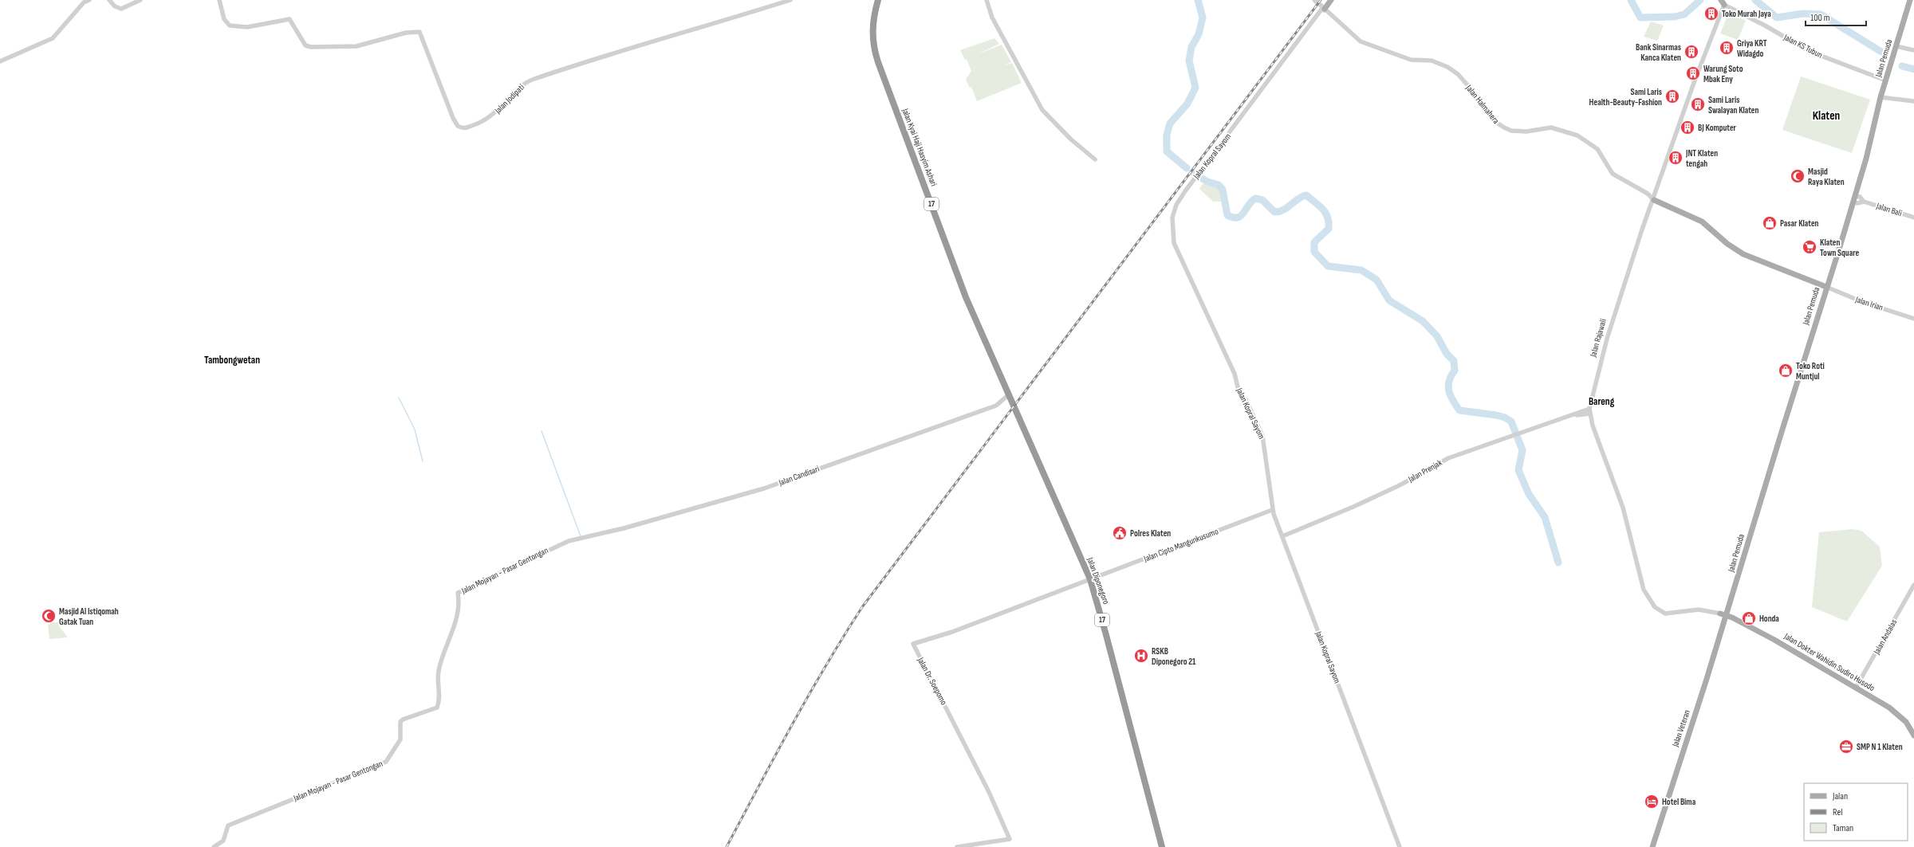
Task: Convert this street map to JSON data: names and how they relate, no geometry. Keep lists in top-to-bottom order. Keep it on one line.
{"streets":{"highway":["Jalan Kyai Haji Hasyim Ashari","17","Jalan Diponegoro"],"main road":["Jalan Pemuda","Jalan Dokter Wahidin Sudiro Husodo","Jalan Veteran"],"street":["Jalan KS Tubun","Jalan Jodipati","Jalan Halmahera","Jalan Kopral Sayom","Jalan Bali","Jalan Irian","Jalan Rajawali","Jalan Prenjak","Jalan Candisari","Jalan Cipto Mangunkusumo","Jalan Mojayan - Pasar Gentongan","Jalan Andalas","Jalan Dr. Soepomo"]},"crossings":[["Jalan KS Tubun","Jalan Pemuda"],["Jalan KS Tubun","Jalan Rajawali"],["Jalan Pemuda","Jalan Bali"],["Jalan Pemuda","Jalan Irian"],["Jalan Pemuda","Jalan Rajawali"],["Jalan Pemuda","Jalan Dokter Wahidin Sudiro Husodo"],["Jalan Pemuda","Jalan Veteran"],["Jalan Halmahera","Jalan Kopral Sayom"],["Jalan Halmahera","Jalan Rajawali"],["Jalan Kyai Haji Hasyim Ashari","Jalan Candisari"],["Jalan Kyai Haji Hasyim Ashari","Jalan Diponegoro"],["Jalan Kopral Sayom","Jalan Prenjak"],["Jalan Kopral Sayom","Jalan Cipto Mangunkusumo"],["Jalan Rajawali","Jalan Prenjak"],["Jalan Rajawali","Jalan Dokter Wahidin Sudiro Husodo"],["Jalan Rajawali","Jalan Veteran"],["Jalan Candisari","Jalan Mojayan - Pasar Gentongan"],["Jalan Cipto Mangunkusumo","Jalan Diponegoro"],["Jalan Cipto Mangunkusumo","Jalan Dr. Soepomo"],["Jalan Diponegoro","Jalan Dr. Soepomo"],["Jalan Andalas","Jalan Dokter Wahidin Sudiro Husodo"],["Jalan Dokter Wahidin Sudiro Husodo","Jalan Veteran"]],"districts":["Klaten","Tambongwetan","Bareng"],"places":{"building":["Toko Murah Jaya","Griya KRT Widagdo","Bank Sinarmas Kanca Klaten","Warung Soto Mbak Eny","Sami Laris Health-Beauty-Fashion","Sami Laris Swalayan Klaten","BJ Komputer","JNT Klaten tengah"],"mosque":["Masjid Raya Klaten","Masjid Al Istiqomah Gatak Tuan"],"shop":["Pasar Klaten","Toko Roti Muntjul","Honda"],"supermarket":["Klaten Town Square"],"public building":["Polres Klaten"],"hospital":["RSKB Diponegoro 21"],"office":["SMP N 1 Klaten"],"hotel":["Hotel Bima"]},"legend":["Jalan","Rel","Taman"],"scale_bar":"100 m"}
